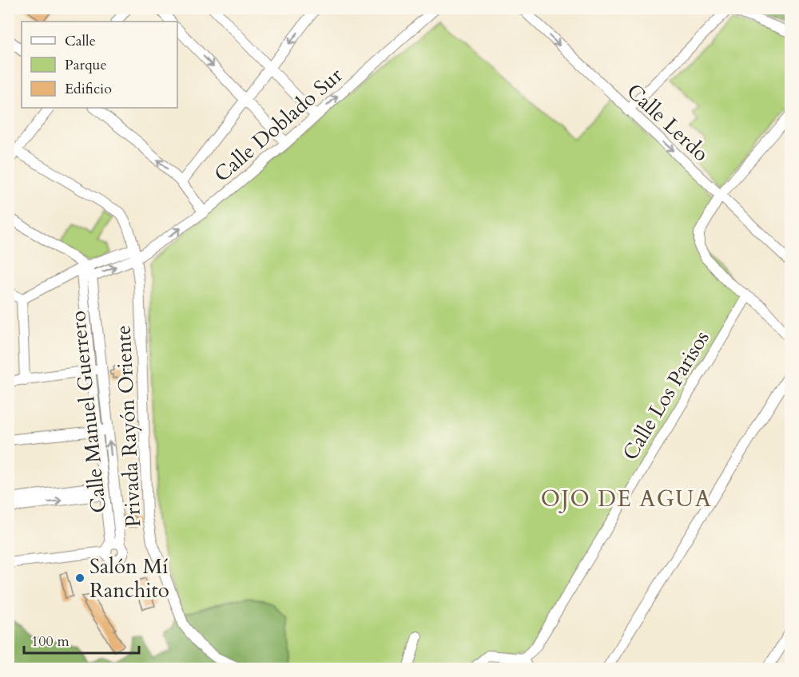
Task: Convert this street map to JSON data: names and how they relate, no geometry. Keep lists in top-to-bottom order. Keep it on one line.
{"streets":{"street":["Calle Lerdo","Calle Doblado Sur","Calle Los Parisos","Calle Manuel Guerrero","Privada Rayón Oriente"]},"crossings":[["Calle Doblado Sur","Privada Rayón Oriente"]],"one_way":["Calle Lerdo"],"districts":["OJO DE AGUA"],"places":["Salón Mí Ranchito"],"legend":["Calle","Parque","Edificio"],"scale_bar":"100 m"}
